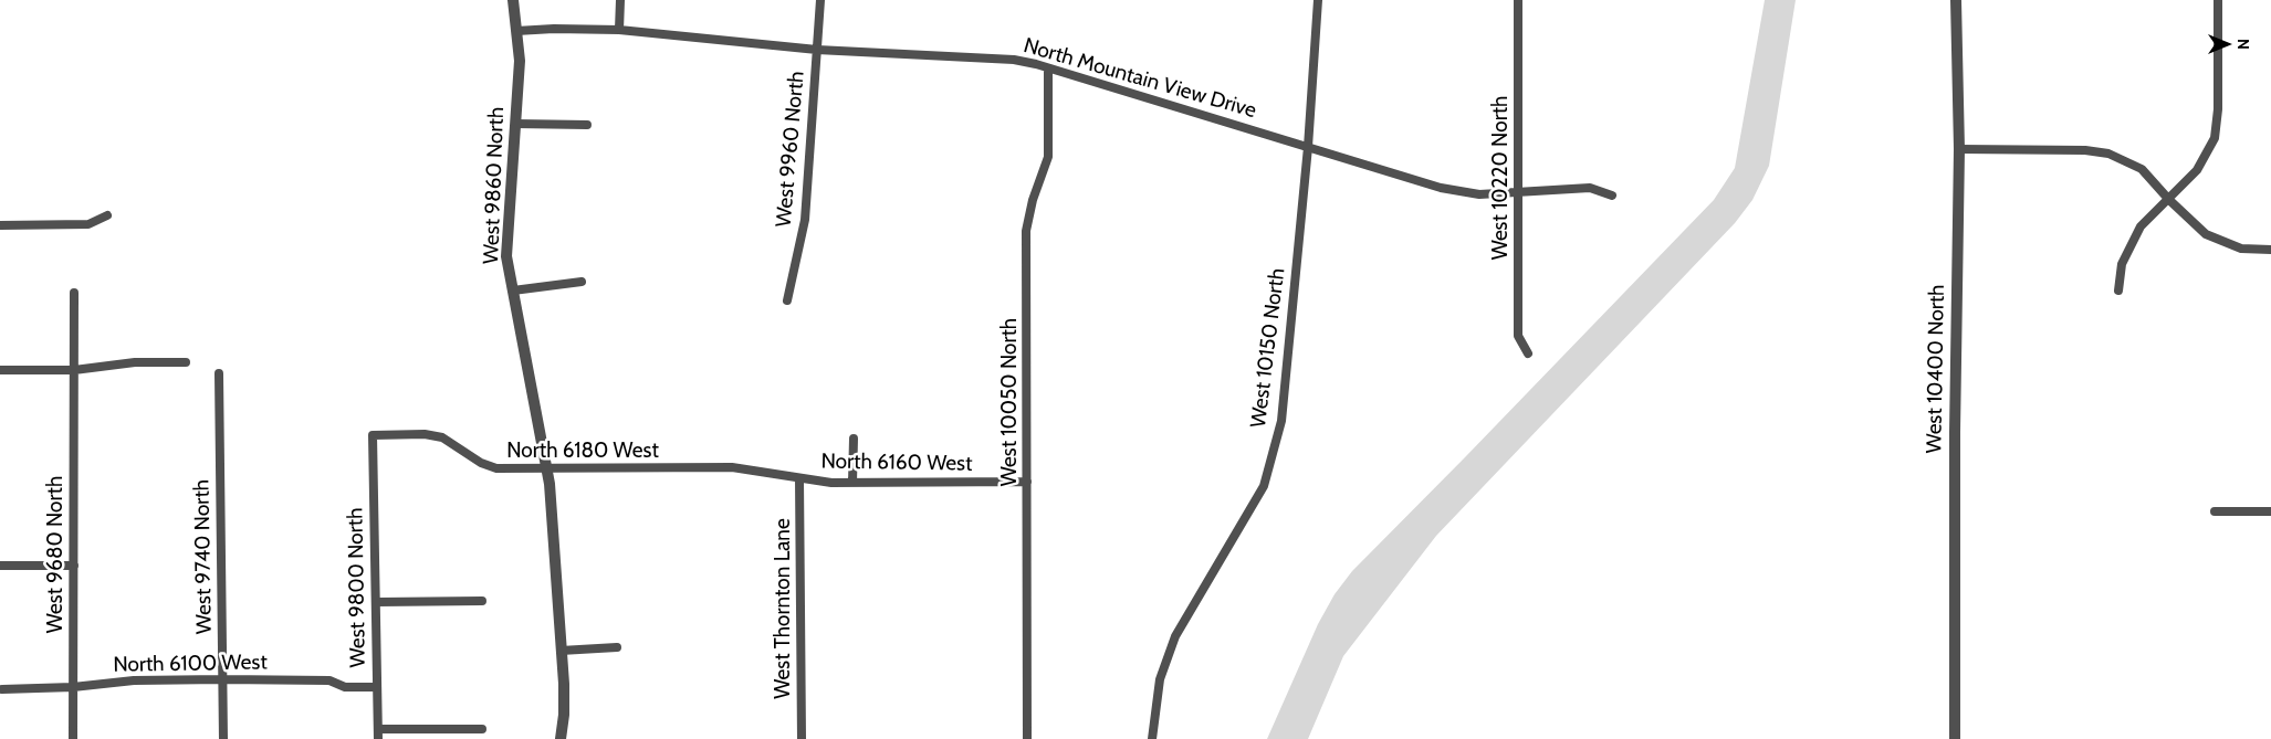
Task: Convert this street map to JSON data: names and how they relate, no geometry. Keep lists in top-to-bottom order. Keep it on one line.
{"streets":{"street":["North Mountain View Drive","West 9960 North","West 10220 North","West 9860 North","West 10150 North","West 10400 North","West 10050 North","North 6180 West","North 6160 West","West 9680 North","West 9740 North","West 9800 North","West Thornton Lane","North 6100 West"]},"crossings":[["North Mountain View Drive","West 9960 North"],["North Mountain View Drive","West 10220 North"],["North Mountain View Drive","West 9860 North"],["North Mountain View Drive","West 10150 North"],["North Mountain View Drive","West 10050 North"],["West 9860 North","North 6180 West"],["West 10050 North","North 6160 West"],["North 6180 West","North 6160 West"],["North 6180 West","West 9800 North"],["North 6180 West","West Thornton Lane"],["North 6160 West","West Thornton Lane"],["West 9680 North","North 6100 West"],["West 9740 North","North 6100 West"],["West 9800 North","North 6100 West"]],"north":"right"}
